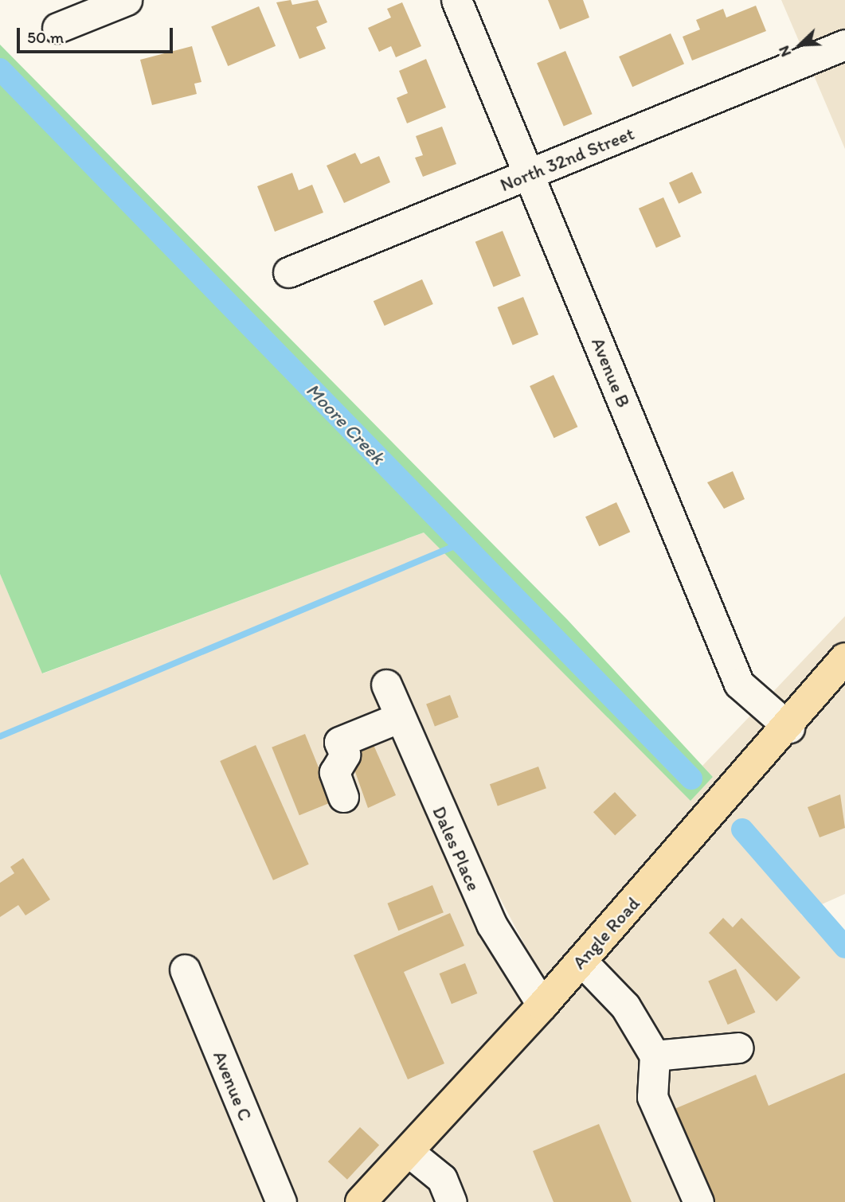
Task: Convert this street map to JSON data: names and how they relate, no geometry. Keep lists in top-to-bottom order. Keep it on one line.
{"streets":{"main road":["Angle Road"],"street":["North 32nd Street","Avenue B","Dales Place","Avenue C"]},"crossings":[["North 32nd Street","Avenue B"],["Avenue B","Angle Road"],["Dales Place","Angle Road"]],"water":["Moore Creek"],"scale_bar":"50 m","north":"bottom left"}
